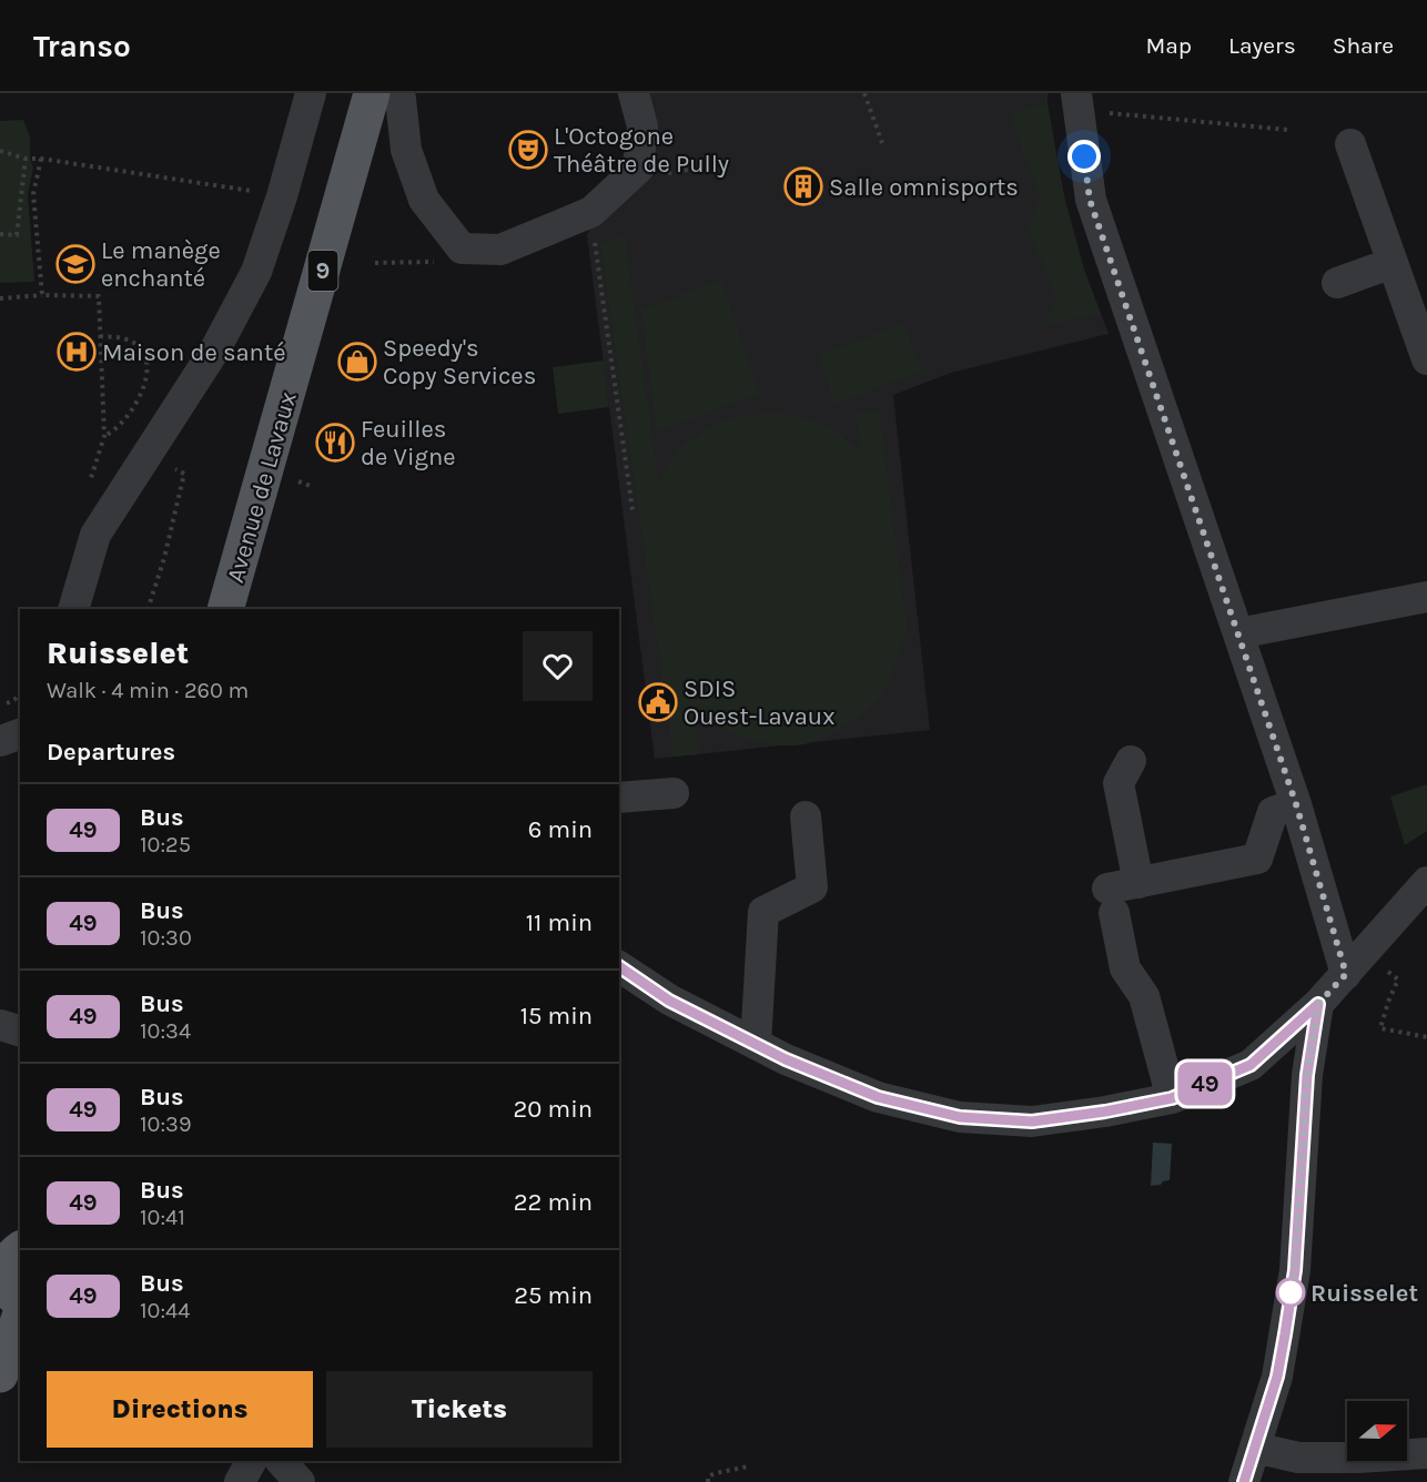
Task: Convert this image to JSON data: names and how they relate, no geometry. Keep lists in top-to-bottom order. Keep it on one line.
{"streets":{"main road":["9","Avenue de Lavaux"]},"places":{"theatre":["L'Octogone Théâtre de Pully"],"building":["Salle omnisports"],"school or university":["Le manège enchanté"],"hospital":["Maison de santé"],"shop":["Speedy's Copy Services"],"restaurant":["Feuilles de Vigne"],"public building":["SDIS Ouest-Lavaux"],"other":["Ruisselet"]},"lines":["bus line 49"],"north":"right","page":{"header":"Transo","nav":["Map","Layers","Share"],"on_map":"49","heading":[["Ruisselet","Walk · 4 min · 260 m"],"Departures"],"list":[{"mark":"49","name":"Bus","note":"10:25","value":"6 min"},{"mark":"49","name":"Bus","note":"10:30","value":"11 min"},{"mark":"49","name":"Bus","note":"10:34","value":"15 min"},{"mark":"49","name":"Bus","note":"10:39","value":"20 min"},{"mark":"49","name":"Bus","note":"10:41","value":"22 min"},{"mark":"49","name":"Bus","note":"10:44","value":"25 min"}],"buttons":["Directions","Tickets"]}}
